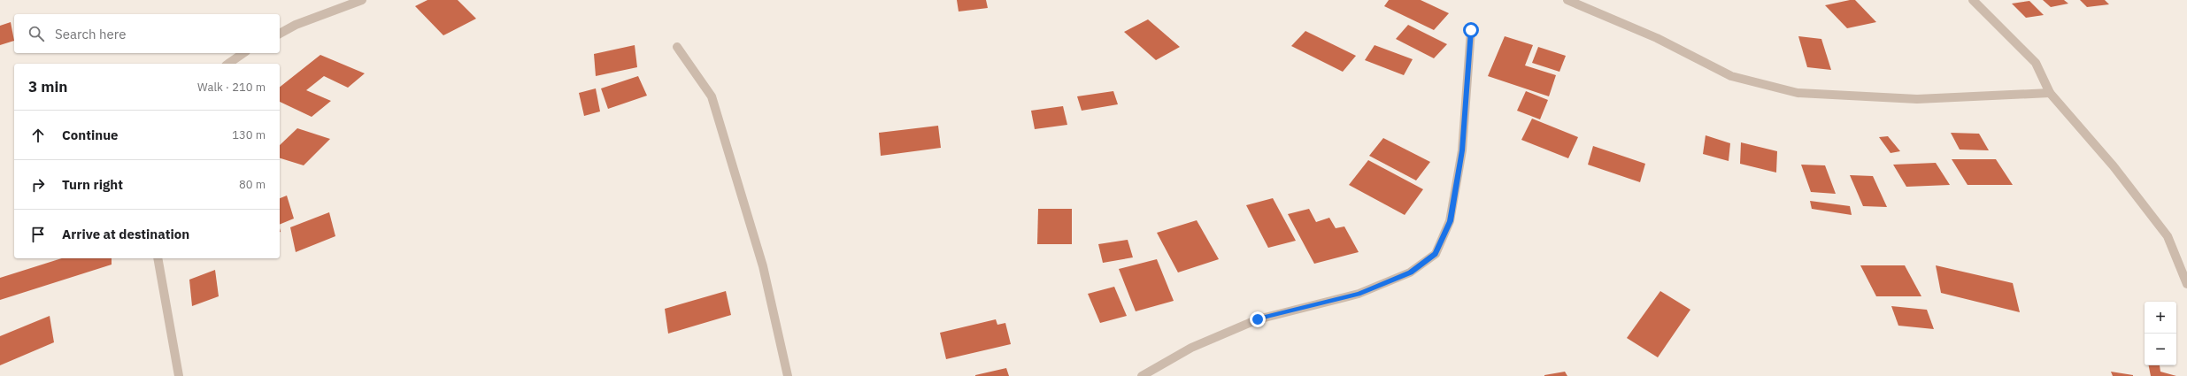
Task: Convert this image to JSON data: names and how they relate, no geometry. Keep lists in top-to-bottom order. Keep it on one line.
{"page":{"search":"Search here","heading":["3 min","Walk · 210 m"],"list":[["Continue","130 m"],["Turn right","80 m"],"Arrive at destination"],"map_buttons":["+","−"]}}
